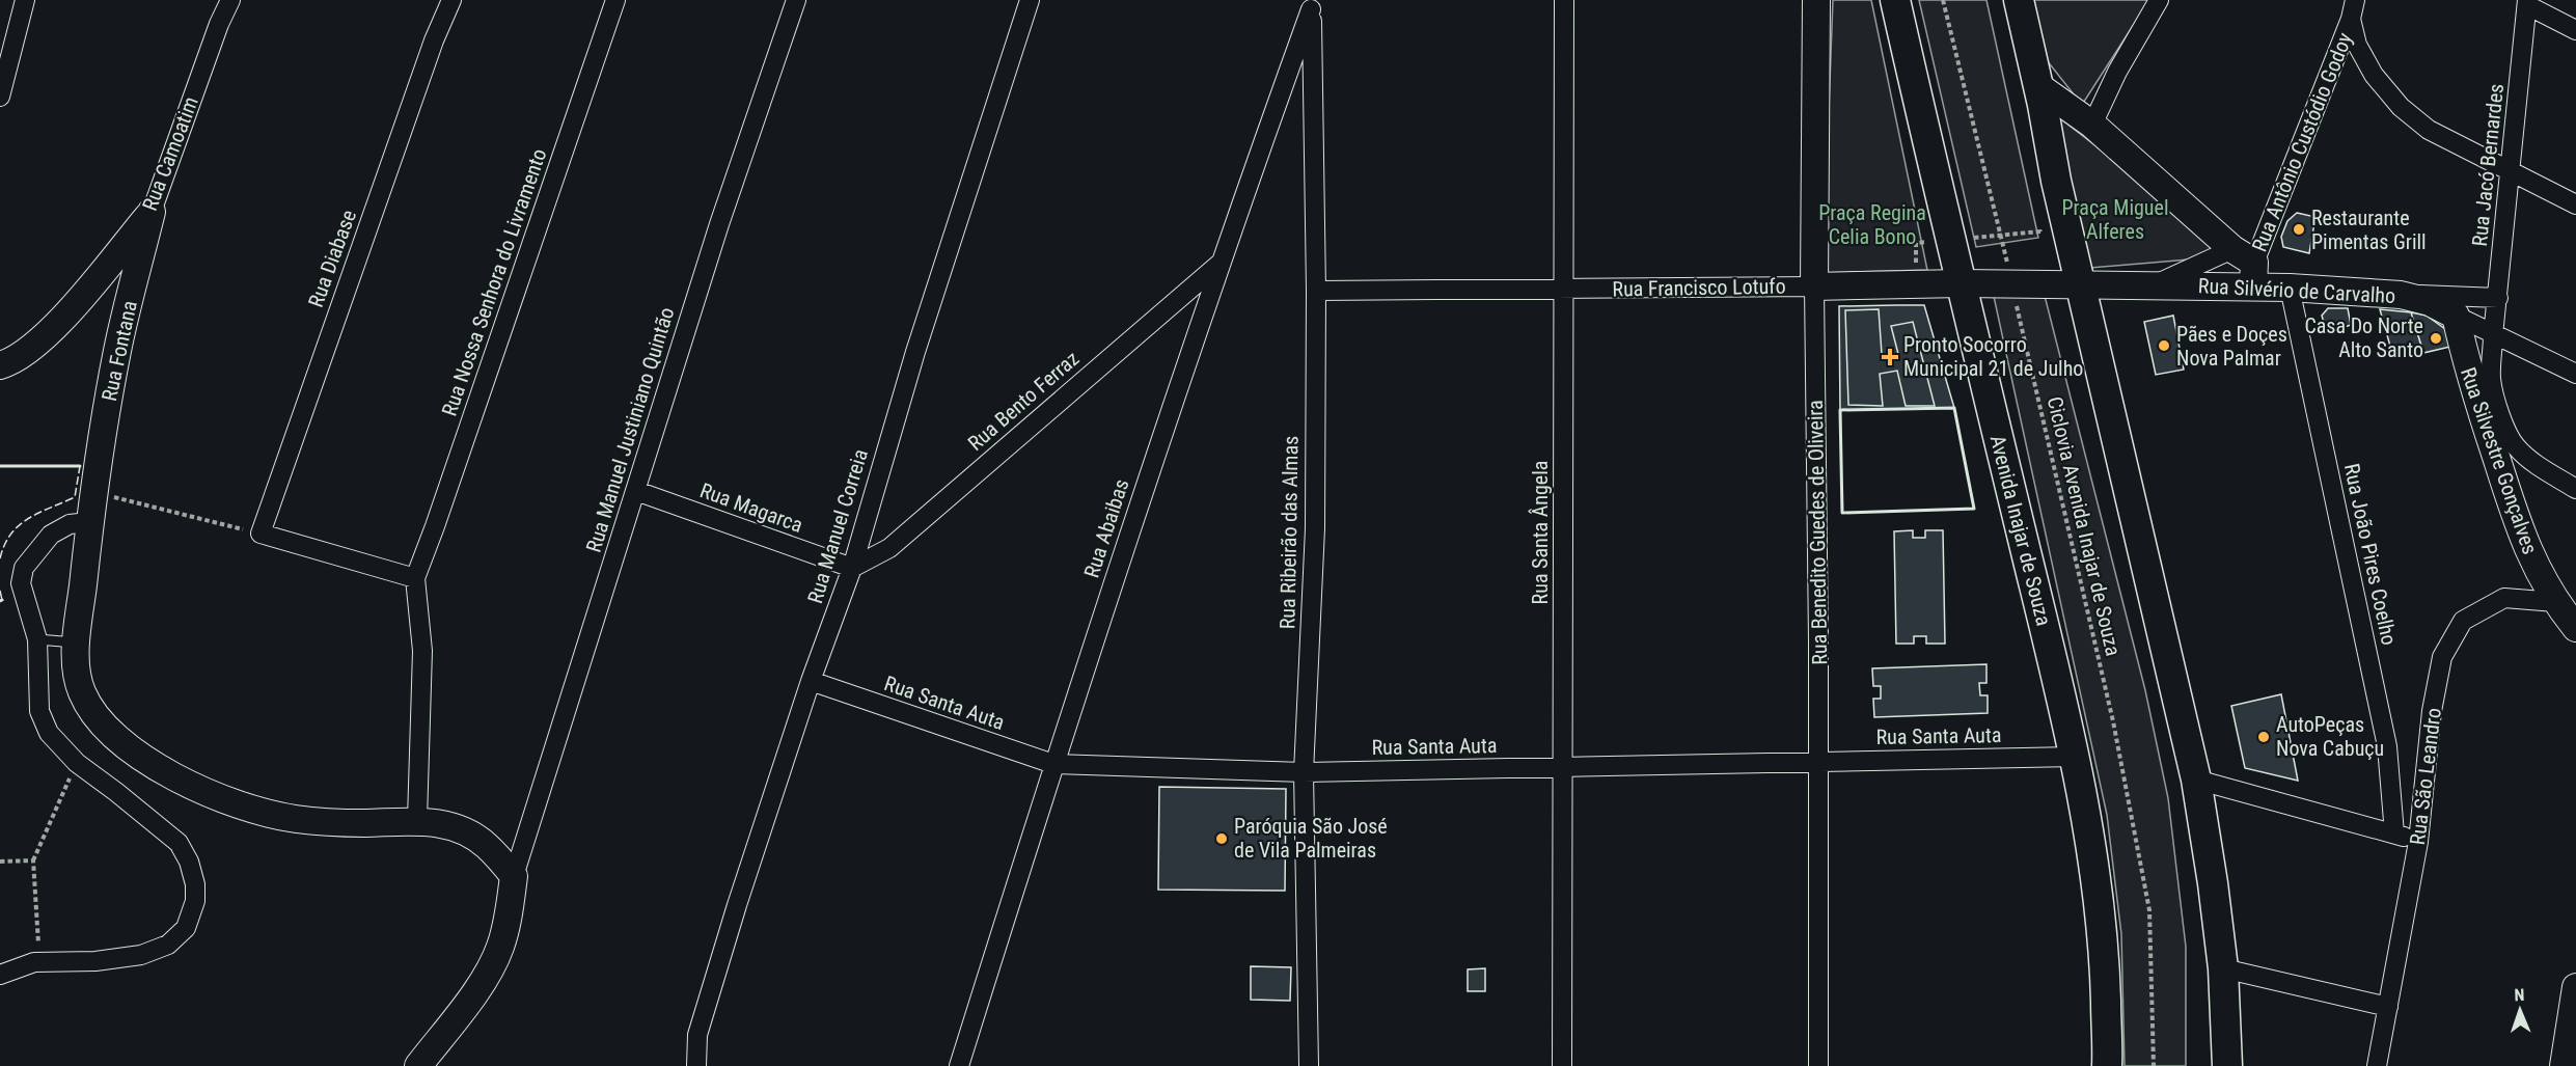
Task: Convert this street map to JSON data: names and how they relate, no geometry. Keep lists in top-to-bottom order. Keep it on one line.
{"streets":{"main road":["Avenida Inajar de Souza"],"street":["Rua Antônio Custódio Godoy","Rua Camoatim","Rua Jacó Bernardes","Rua Diabase","Rua Nossa Senhora do Livramento","Rua Francisco Lotufo","Rua Silvério de Carvalho","Rua Fontana","Rua Bento Ferraz","Rua Manuel Justiniano Quintão","Rua Silvestre Gonçalves","Rua Magarca","Rua Manuel Correia","Rua Abaibas","Rua Ribeirão das Almas","Rua Santa Ângela","Rua Benedito Guedes de Oliveira","Rua João Pires Coelho","Rua Santa Auta","Rua São Leandro"],"path":["Ciclovia Avenida Inajar de Souza"]},"crossings":[["Rua Antônio Custódio Godoy","Rua Silvério de Carvalho"],["Rua Camoatim","Rua Fontana"],["Rua Jacó Bernardes","Rua Silvério de Carvalho"],["Rua Francisco Lotufo","Rua Silvério de Carvalho"],["Rua Francisco Lotufo","Ciclovia Avenida Inajar de Souza"],["Rua Francisco Lotufo","Avenida Inajar de Souza"],["Rua Francisco Lotufo","Rua Ribeirão das Almas"],["Rua Francisco Lotufo","Rua Santa Ângela"],["Rua Francisco Lotufo","Rua Benedito Guedes de Oliveira"],["Rua Silvério de Carvalho","Rua Silvestre Gonçalves"],["Rua Silvério de Carvalho","Rua João Pires Coelho"],["Rua Fontana","Rua Manuel Justiniano Quintão"],["Rua Bento Ferraz","Rua Magarca"],["Rua Bento Ferraz","Rua Manuel Correia"],["Rua Bento Ferraz","Rua Abaibas"],["Rua Manuel Justiniano Quintão","Rua Magarca"],["Rua Silvestre Gonçalves","Rua São Leandro"],["Rua Magarca","Rua Manuel Correia"],["Rua Manuel Correia","Rua Santa Auta"],["Rua Abaibas","Rua Ribeirão das Almas"],["Rua Abaibas","Rua Santa Auta"],["Avenida Inajar de Souza","Rua Santa Auta"],["Rua Ribeirão das Almas","Rua Santa Auta"],["Rua Santa Ângela","Rua Santa Auta"],["Rua Benedito Guedes de Oliveira","Rua Santa Auta"]],"parks":["Praça Miguel Alferes","Praça Regina Celia Bono"],"places":{"other":["Restaurante Pimentas Grill","Casa Do Norte Alto Santo","Pães e Doçes Nova Palmar","AutoPeças Nova Cabuçu","Paróquia São José de Vila Palmeiras"],"health":["Pronto Socorro Municipal 21 de Julho"]},"north":"top"}
